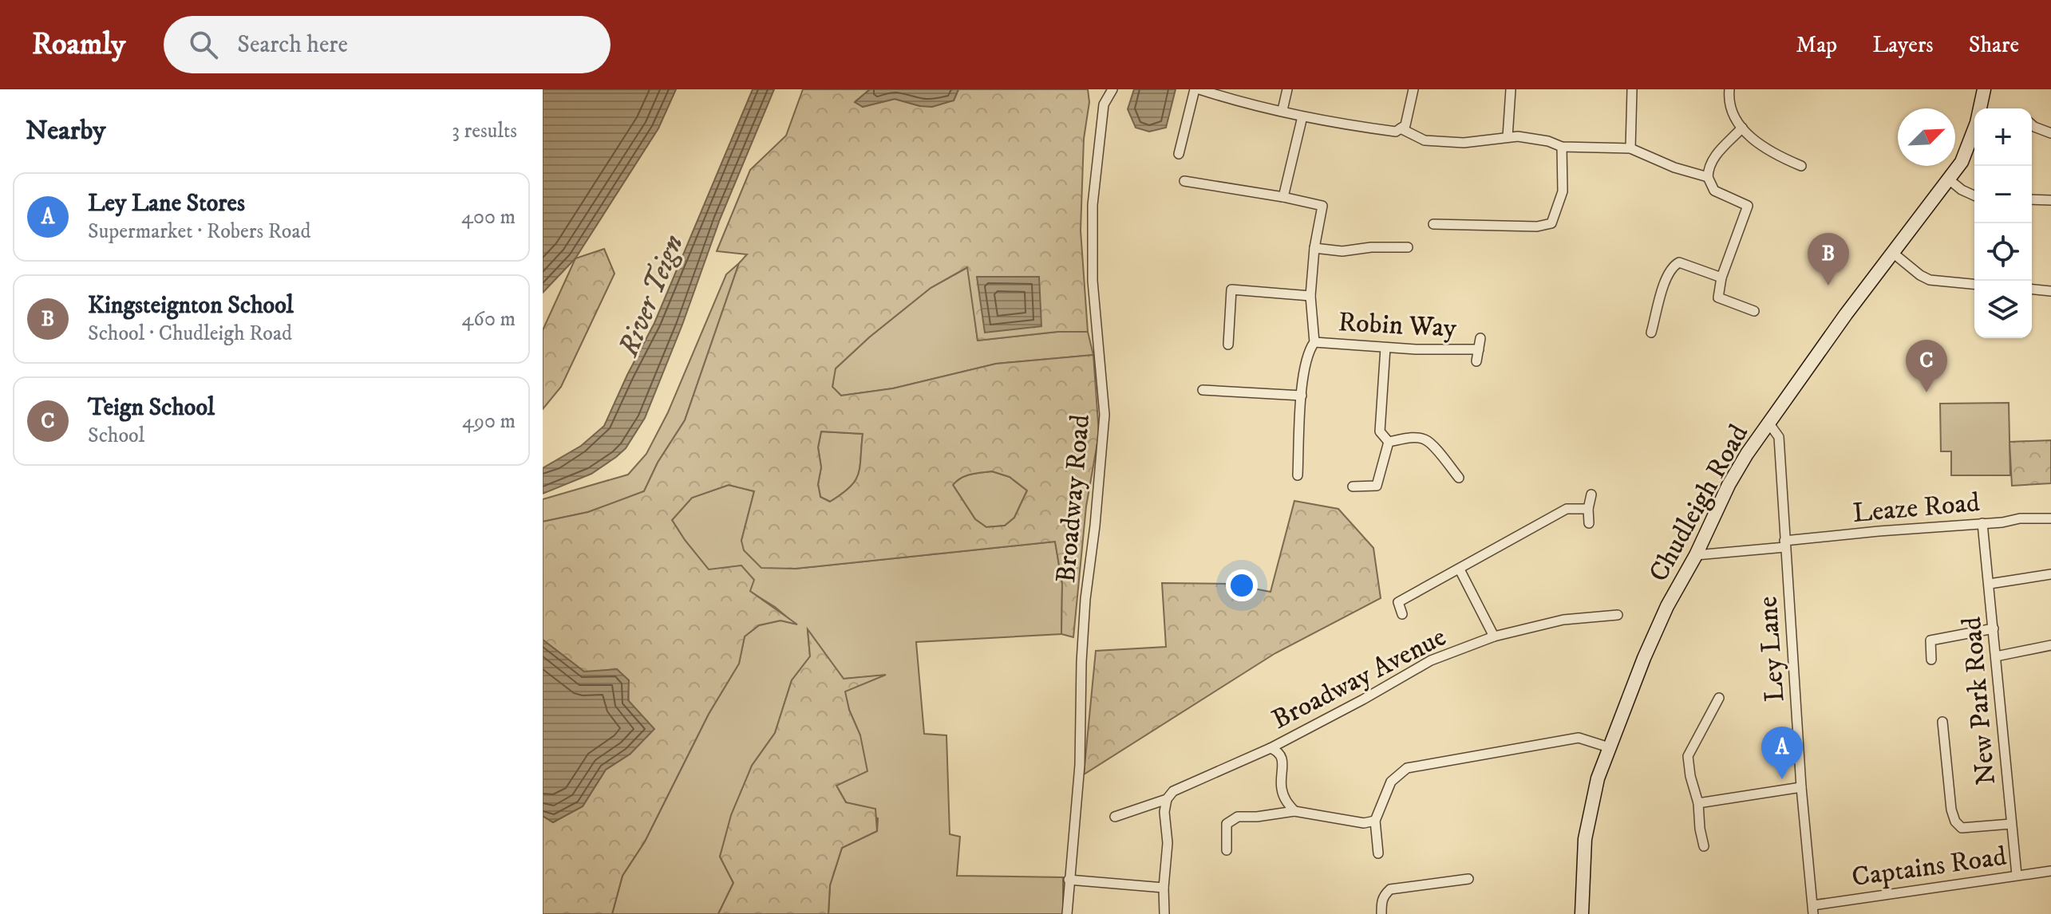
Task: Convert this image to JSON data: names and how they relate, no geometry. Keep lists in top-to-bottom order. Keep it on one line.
{"streets":{"main road":["Chudleigh Road"],"street":["Robin Way","Broadway Road","Leaze Road","Ley Lane","Broadway Avenue","New Park Road","Captains Road"]},"crossings":[["Chudleigh Road","Leaze Road"],["Chudleigh Road","Ley Lane"],["Leaze Road","Ley Lane"],["Leaze Road","New Park Road"],["Ley Lane","Captains Road"],["New Park Road","Captains Road"]],"water":["River Teign"],"north":"top right","page":{"header":"Roamly","search":"Search here","nav":["Map","Layers","Share"],"heading":["Nearby","3 results"],"map_buttons":["+","−"],"list":[{"mark":"A","name":"Ley Lane Stores","note":"Supermarket · Robers Road","value":"400 m"},{"mark":"B","name":"Kingsteignton School","note":"School · Chudleigh Road","value":"460 m"},{"mark":"C","name":"Teign School","note":"School","value":"490 m"}],"pins":["B","C","A"]}}
